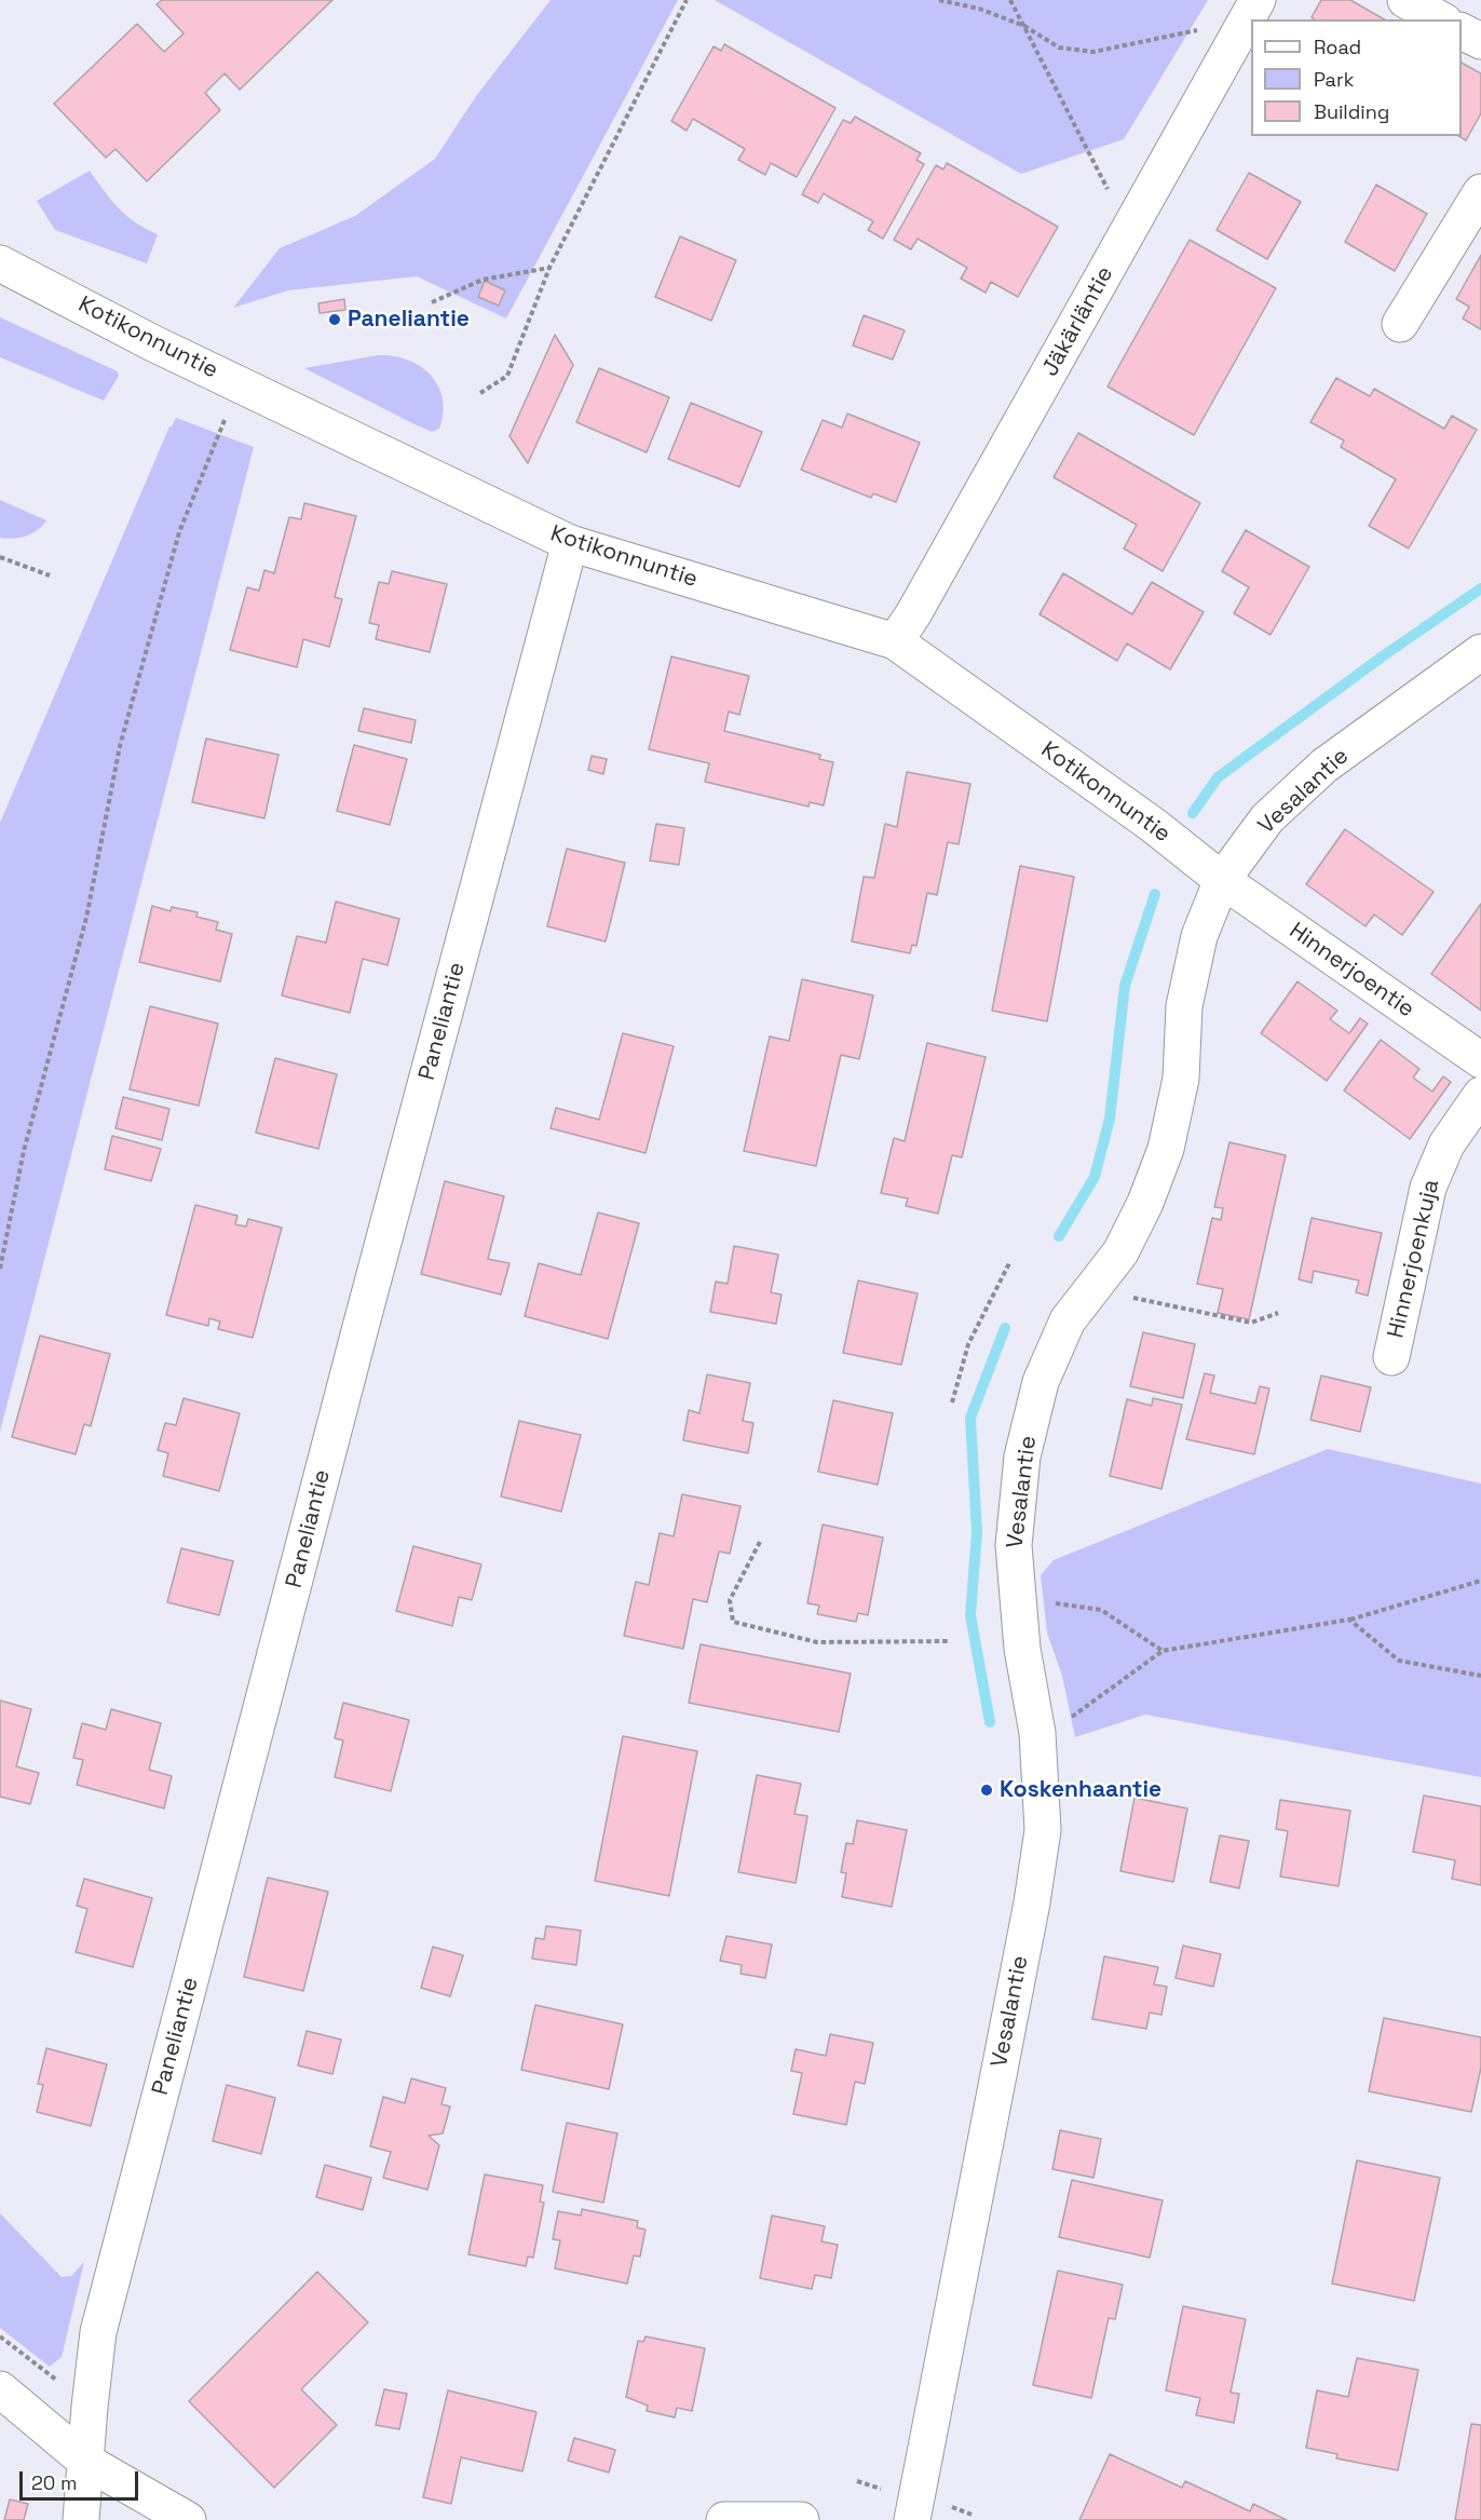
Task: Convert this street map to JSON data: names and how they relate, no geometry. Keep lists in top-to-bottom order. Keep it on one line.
{"streets":{"street":["Jäkärläntie","Kotikonnuntie","Vesalantie","Hinnerjoentie","Paneliantie","Hinnerjoenkuja"]},"crossings":[["Jäkärläntie","Kotikonnuntie"],["Kotikonnuntie","Vesalantie"],["Kotikonnuntie","Hinnerjoentie"],["Kotikonnuntie","Paneliantie"],["Vesalantie","Hinnerjoentie"]],"places":["Paneliantie","Koskenhaantie"],"legend":["Road","Park","Building"],"scale_bar":"20 m"}
